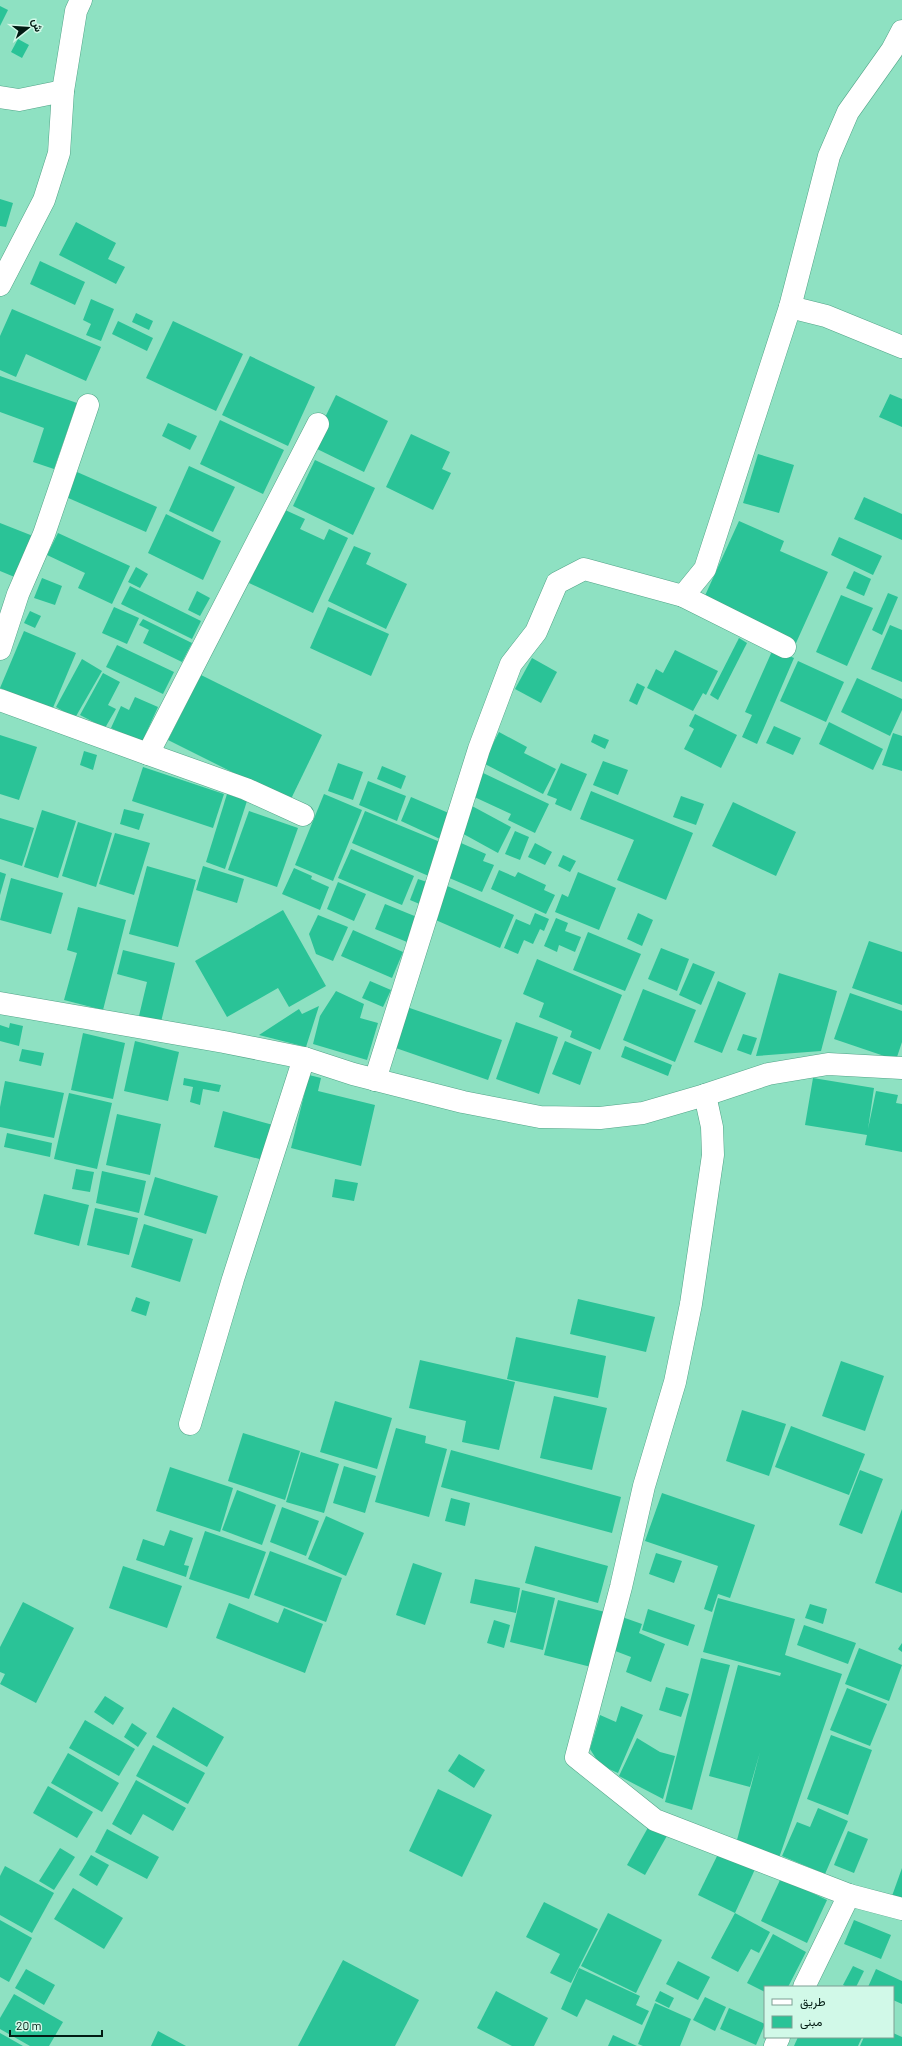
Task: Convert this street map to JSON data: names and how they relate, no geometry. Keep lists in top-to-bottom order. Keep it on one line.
{"legend":["طريق","مبنى"],"scale_bar":"20 m","north":"right"}
